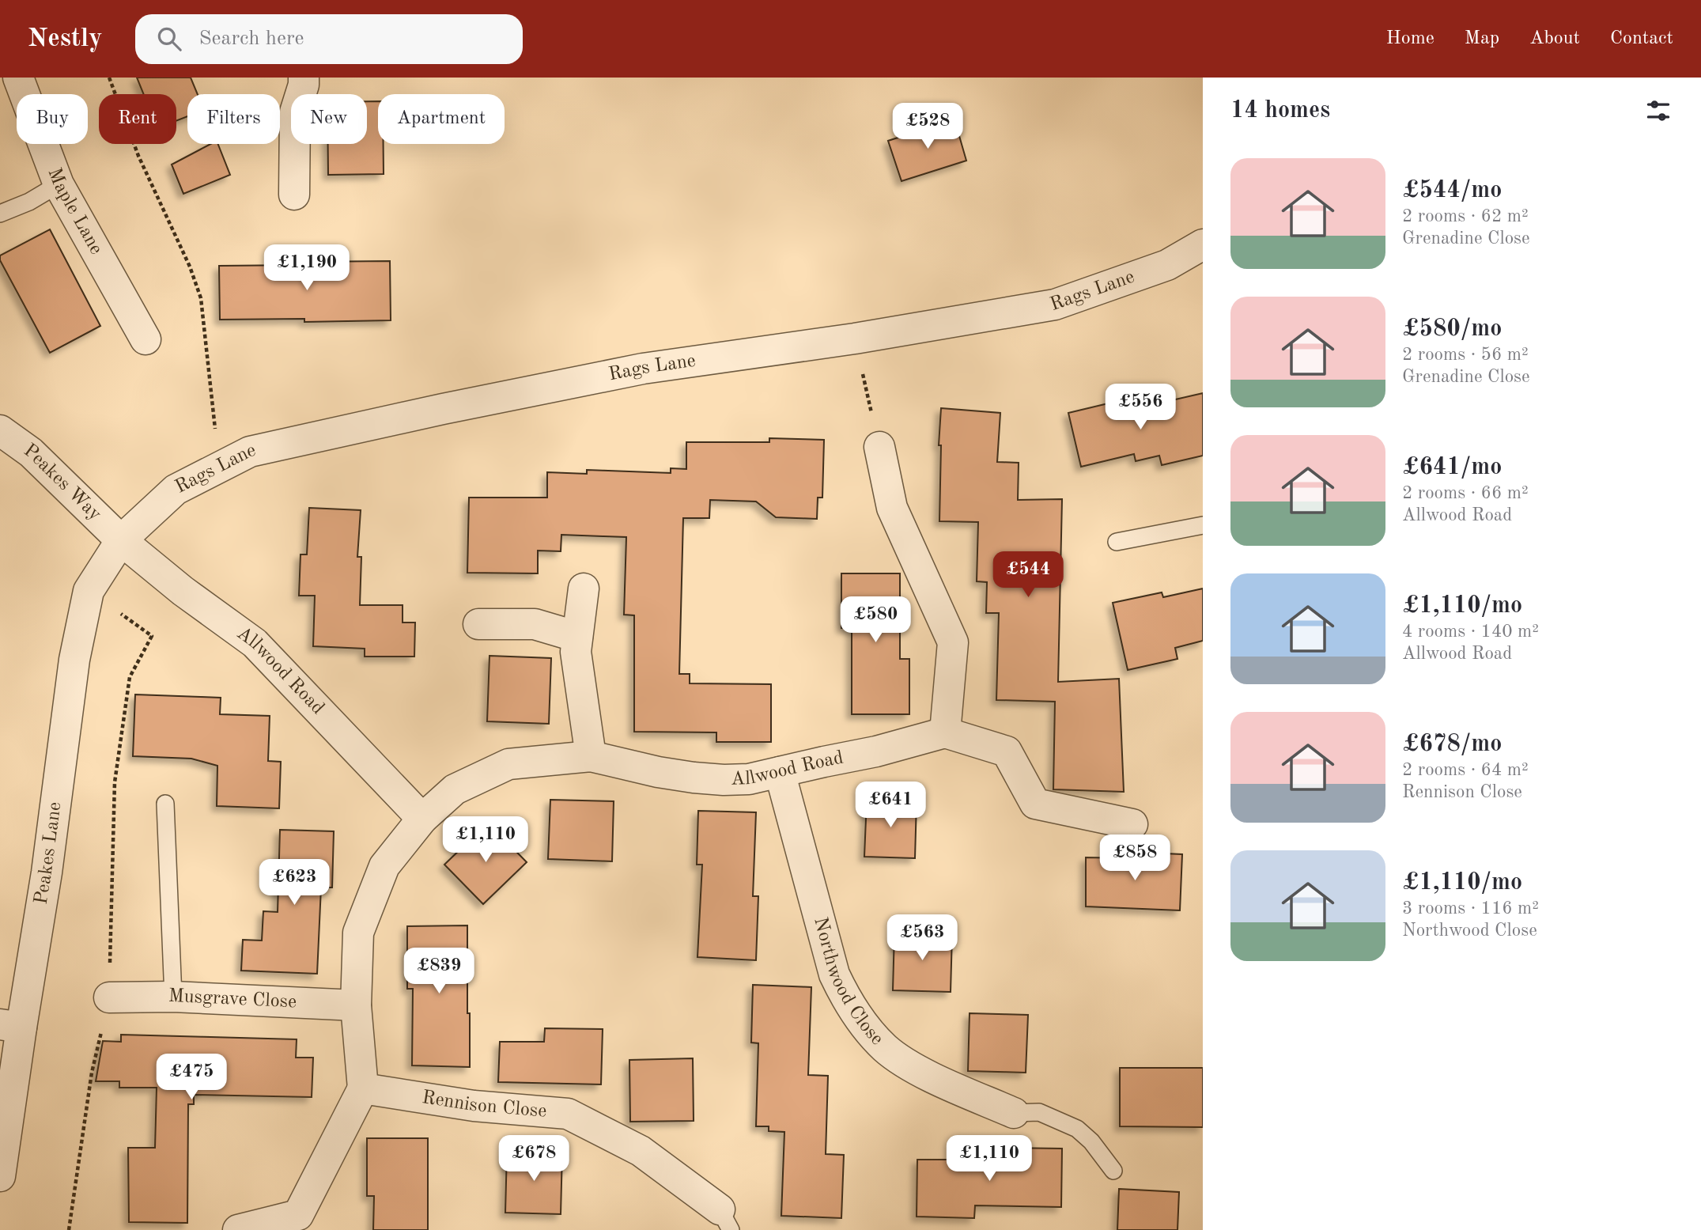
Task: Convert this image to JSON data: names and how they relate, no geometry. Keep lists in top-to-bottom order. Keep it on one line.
{"streets":{"street":["Maple Lane","Rags Lane","Peakes Way","Allwood Road","Peakes Lane","Northwood Close","Musgrave Close","Rennison Close"]},"crossings":[["Rags Lane","Peakes Way"],["Rags Lane","Allwood Road"],["Rags Lane","Peakes Lane"],["Peakes Way","Allwood Road"],["Peakes Way","Peakes Lane"],["Allwood Road","Peakes Lane"],["Allwood Road","Northwood Close"],["Allwood Road","Musgrave Close"],["Allwood Road","Rennison Close"]],"page":{"header":"Nestly","search":"Search here","nav":["Home","Map","About","Contact"],"heading":"14 homes","chip":["Buy","Rent","Filters","New","Apartment"],"price":["£528","£1,190","£556","£544","£580","£641","£1,110","£858","£623","£563","£839","£475","£678","£1,110"],"list":[{"name":"£544/mo","note":"2 rooms · 62 m² · Grenadine Close"},{"name":"£580/mo","note":"2 rooms · 56 m² · Grenadine Close"},{"name":"£641/mo","note":"2 rooms · 66 m² · Allwood Road"},{"name":"£1,110/mo","note":"4 rooms · 140 m² · Allwood Road"},{"name":"£678/mo","note":"2 rooms · 64 m² · Rennison Close"},{"name":"£1,110/mo","note":"3 rooms · 116 m² · Northwood Close"}]}}
